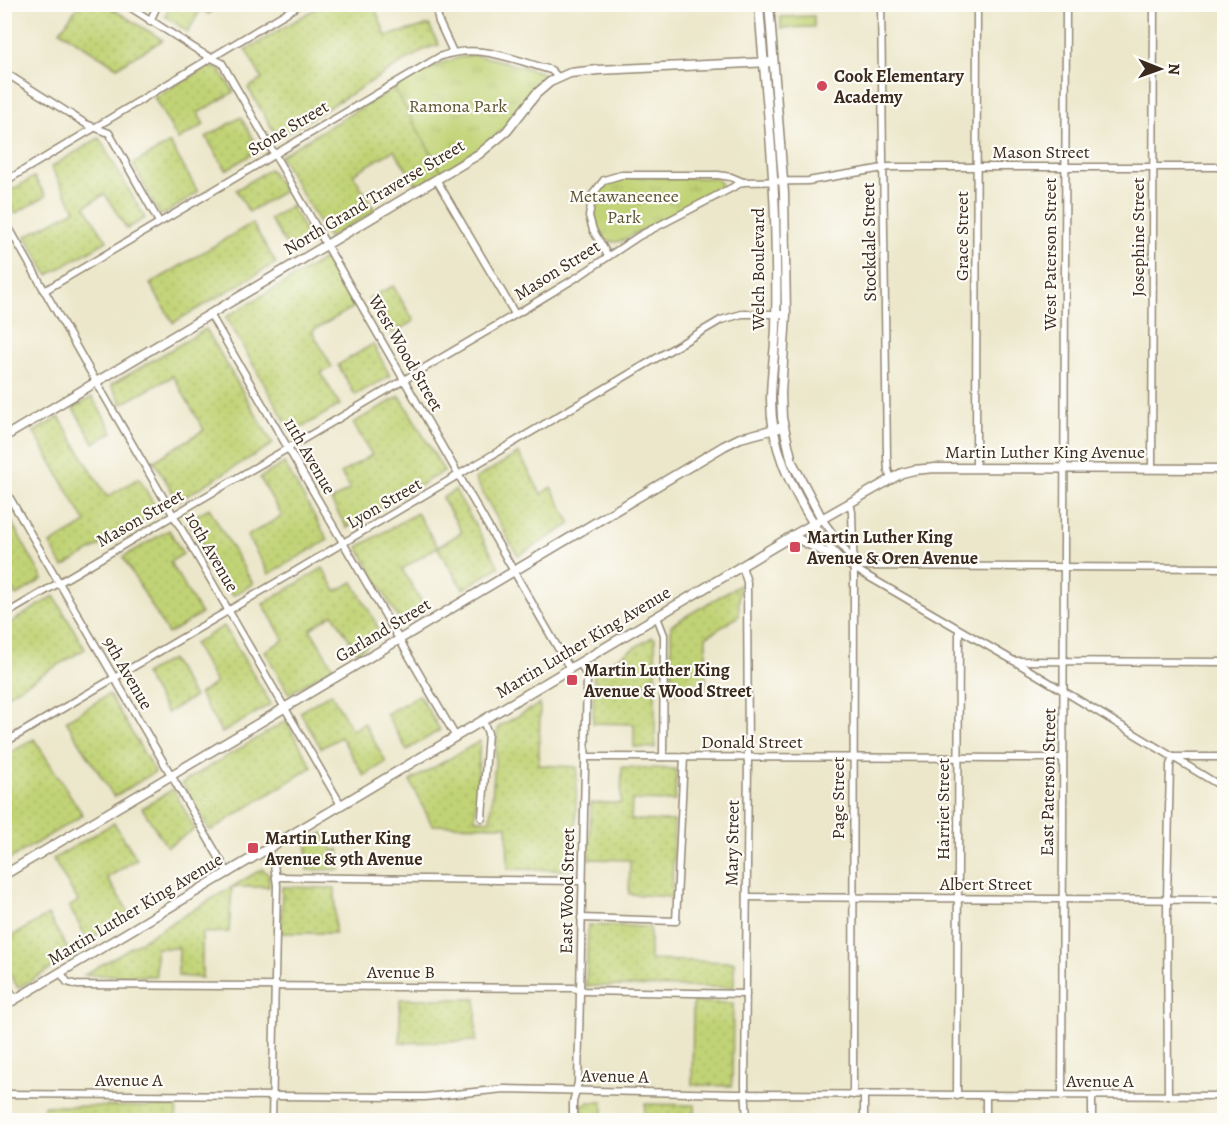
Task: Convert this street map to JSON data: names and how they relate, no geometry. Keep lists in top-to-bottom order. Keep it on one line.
{"streets":{"street":["Stone Street","Mason Street","North Grand Traverse Street","Grace Street","Josephine Street","Stockdale Street","West Paterson Street","Welch Boulevard","West Wood Street","Martin Luther King Avenue","11th Avenue","Lyon Street","10th Avenue","Garland Street","9th Avenue","Donald Street","East Paterson Street","Page Street","Harriet Street","Mary Street","Albert Street","East Wood Street","Avenue B","Avenue A"]},"crossings":[["Stone Street","North Grand Traverse Street"],["Stone Street","West Wood Street"],["Stone Street","10th Avenue"],["Mason Street","Grace Street"],["Mason Street","Josephine Street"],["Mason Street","Stockdale Street"],["Mason Street","West Paterson Street"],["Mason Street","Welch Boulevard"],["Mason Street","West Wood Street"],["Mason Street","11th Avenue"],["Mason Street","10th Avenue"],["Mason Street","9th Avenue"],["North Grand Traverse Street","Welch Boulevard"],["North Grand Traverse Street","West Wood Street"],["North Grand Traverse Street","11th Avenue"],["North Grand Traverse Street","10th Avenue"],["Grace Street","Martin Luther King Avenue"],["Josephine Street","Martin Luther King Avenue"],["Stockdale Street","Martin Luther King Avenue"],["West Paterson Street","Martin Luther King Avenue"],["West Paterson Street","East Paterson Street"],["Welch Boulevard","Martin Luther King Avenue"],["Welch Boulevard","Lyon Street"],["Welch Boulevard","Garland Street"],["West Wood Street","Martin Luther King Avenue"],["West Wood Street","Lyon Street"],["West Wood Street","Garland Street"],["Martin Luther King Avenue","11th Avenue"],["Martin Luther King Avenue","10th Avenue"],["Martin Luther King Avenue","9th Avenue"],["Martin Luther King Avenue","East Paterson Street"],["Martin Luther King Avenue","Page Street"],["Martin Luther King Avenue","Mary Street"],["Martin Luther King Avenue","East Wood Street"],["Martin Luther King Avenue","Avenue B"],["11th Avenue","Lyon Street"],["11th Avenue","Garland Street"],["Lyon Street","10th Avenue"],["Lyon Street","9th Avenue"],["10th Avenue","Garland Street"],["Garland Street","9th Avenue"],["Donald Street","East Paterson Street"],["Donald Street","Page Street"],["Donald Street","Harriet Street"],["Donald Street","Mary Street"],["Donald Street","East Wood Street"],["East Paterson Street","Albert Street"],["East Paterson Street","Avenue A"],["Page Street","Albert Street"],["Page Street","Avenue A"],["Harriet Street","Albert Street"],["Harriet Street","Avenue A"],["Mary Street","Albert Street"],["Mary Street","Avenue B"],["Mary Street","Avenue A"],["East Wood Street","Avenue B"],["East Wood Street","Avenue A"]],"parks":["Ramona Park","Metawaneenee Park"],"places":{"other":["Cook Elementary Academy"],"transit":["Martin Luther King Avenue & Oren Avenue","Martin Luther King Avenue & Wood Street","Martin Luther King Avenue & 9th Avenue"]},"north":"right"}
